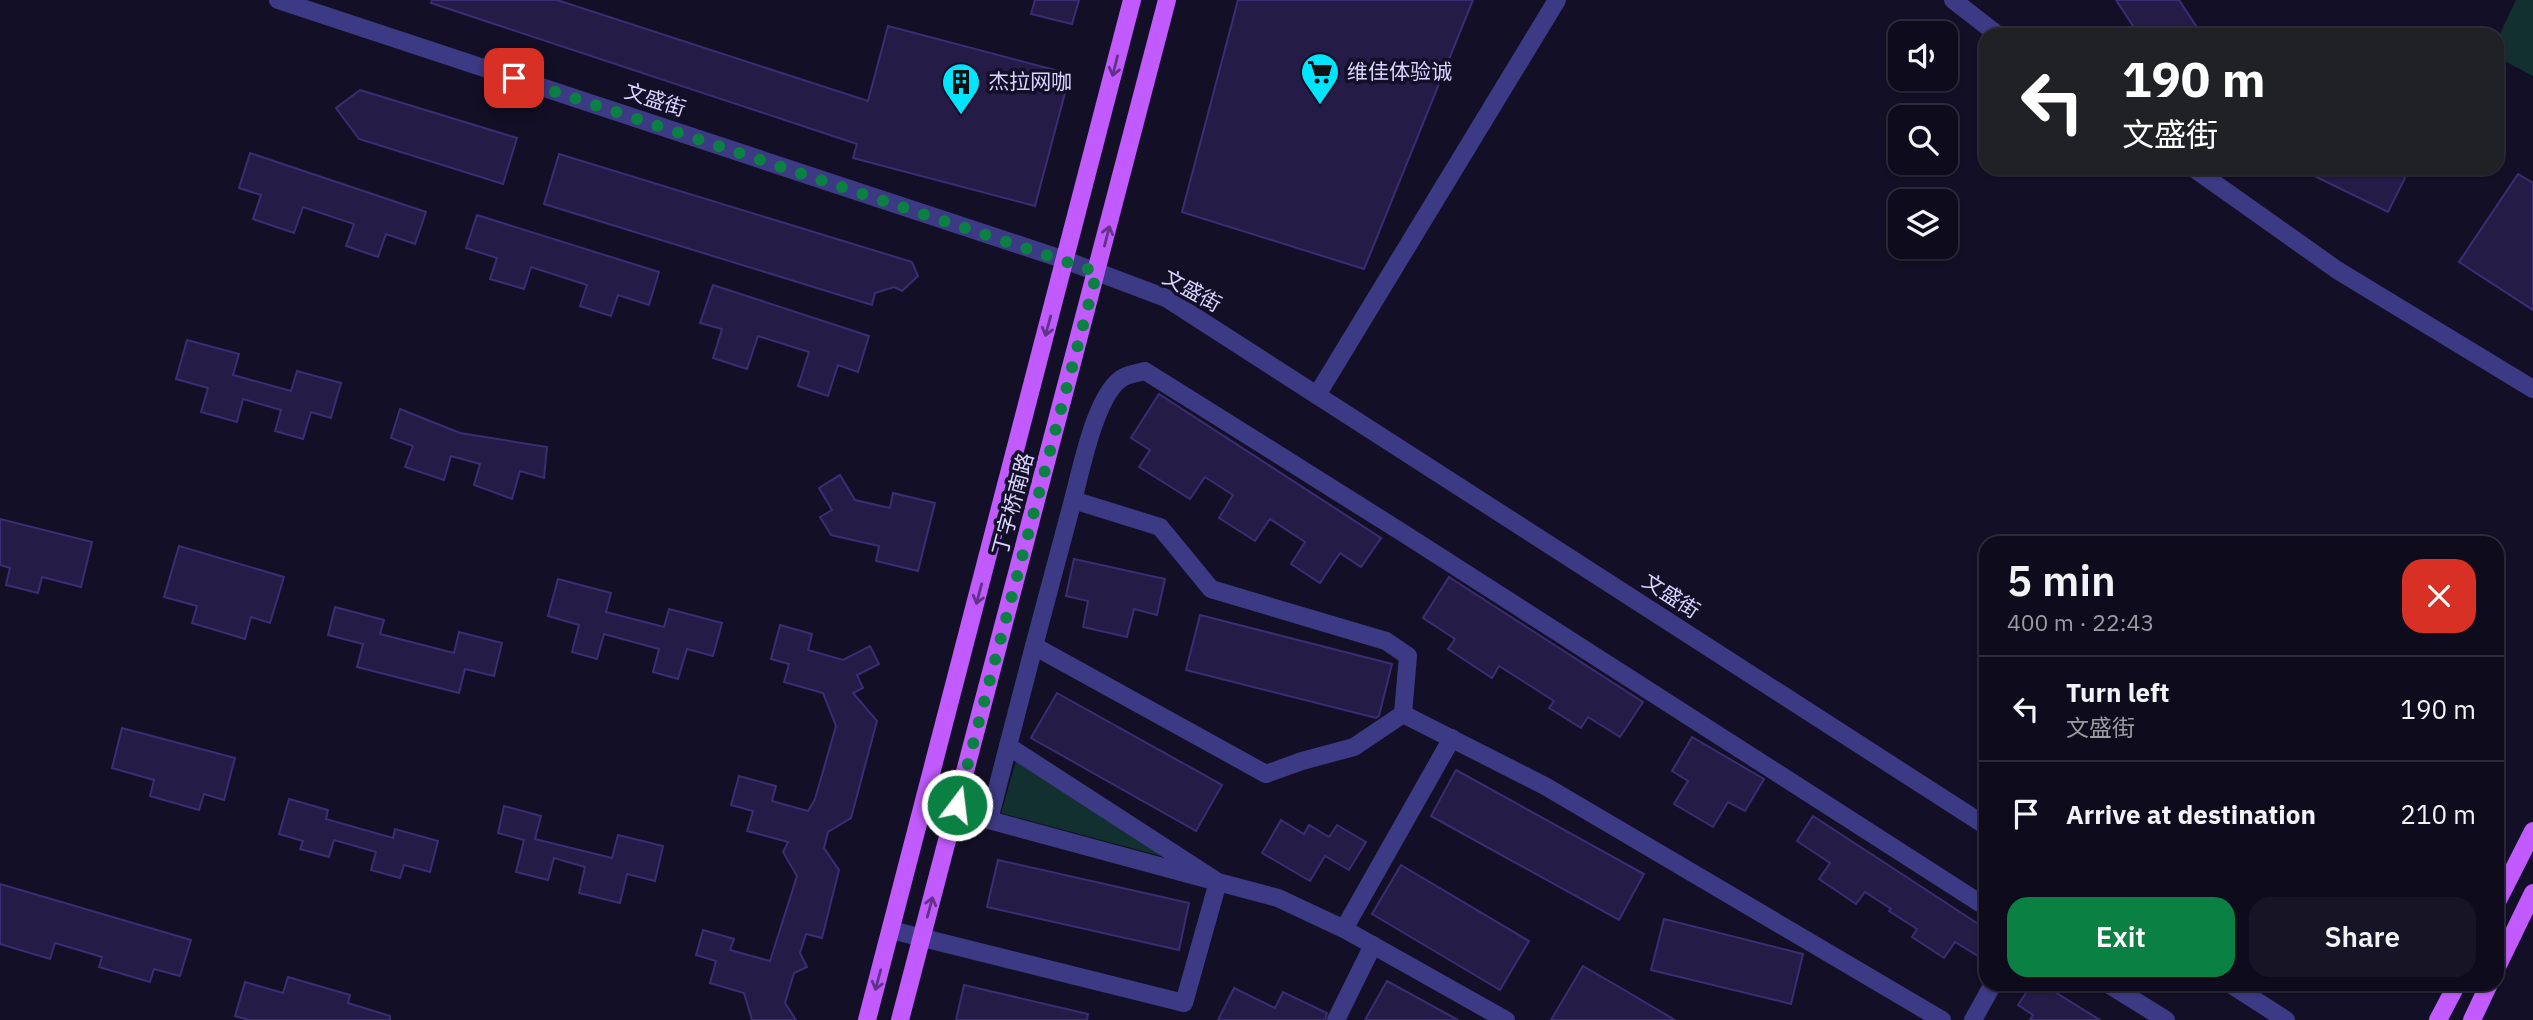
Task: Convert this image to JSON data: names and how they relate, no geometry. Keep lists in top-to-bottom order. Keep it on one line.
{"streets":{"main road":["丁字桥南路"],"street":["文盛街"]},"crossings":[["文盛街","丁字桥南路"]],"places":{"supermarket":["维佳体验诚"],"building":["杰拉网咖"]},"page":{"turn":["190 m","文盛街"],"heading":["5 min","400 m · 22:43"],"list":[{"name":"Turn left","note":"文盛街","value":"190 m"},{"name":"Arrive at destination","value":"210 m"}],"buttons":["Exit","Share"]}}
